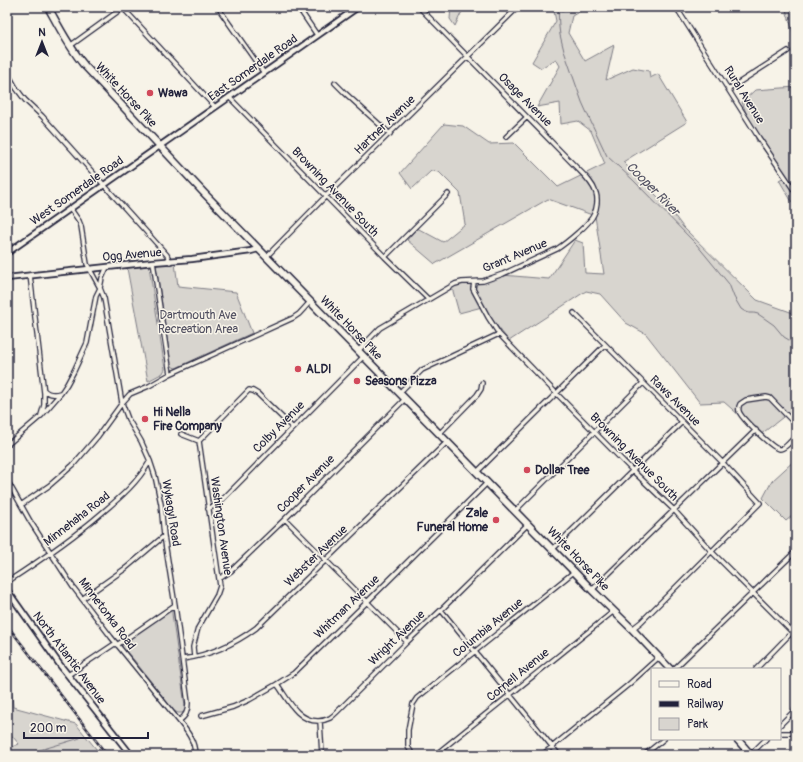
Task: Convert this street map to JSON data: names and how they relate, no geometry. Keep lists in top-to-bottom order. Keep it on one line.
{"streets":{"highway":["White Horse Pike"],"street":["East Somerdale Road","Rural Avenue","Osage Avenue","Hartner Avenue","West Somerdale Road","Browning Avenue South","Ogg Avenue","Grant Avenue","Raws Avenue","Colby Avenue","Cooper Avenue","Wykagyl Road","Minnehaha Road","Washington Avenue","Webster Avenue","Whitman Avenue","Minnetonka Road","Columbia Avenue","Wright Avenue","North Atlantic Avenue","Cornell Avenue"]},"crossings":[["East Somerdale Road","White Horse Pike"],["East Somerdale Road","West Somerdale Road"],["East Somerdale Road","Browning Avenue South"],["White Horse Pike","Hartner Avenue"],["White Horse Pike","West Somerdale Road"],["White Horse Pike","Ogg Avenue"],["White Horse Pike","Grant Avenue"],["White Horse Pike","Colby Avenue"],["White Horse Pike","Cooper Avenue"],["White Horse Pike","Webster Avenue"],["White Horse Pike","Whitman Avenue"],["White Horse Pike","Columbia Avenue"],["White Horse Pike","Wright Avenue"],["White Horse Pike","Cornell Avenue"],["Osage Avenue","Hartner Avenue"],["Osage Avenue","Grant Avenue"],["Hartner Avenue","Browning Avenue South"],["Browning Avenue South","Grant Avenue"],["Browning Avenue South","Raws Avenue"],["Ogg Avenue","Wykagyl Road"],["Colby Avenue","Washington Avenue"],["Cooper Avenue","Washington Avenue"],["Wykagyl Road","Minnehaha Road"],["Wykagyl Road","Webster Avenue"],["Wykagyl Road","Minnetonka Road"],["Minnehaha Road","Minnetonka Road"],["Washington Avenue","Webster Avenue"]],"water":["Cooper River"],"parks":["Dartmouth Ave Recreation Area"],"places":["Wawa","ALDI","Seasons Pizza","Hi Nella Fire Company","Dollar Tree","Zale Funeral Home"],"legend":["Road","Railway","Park"],"scale_bar":"200 m","north":"top"}
